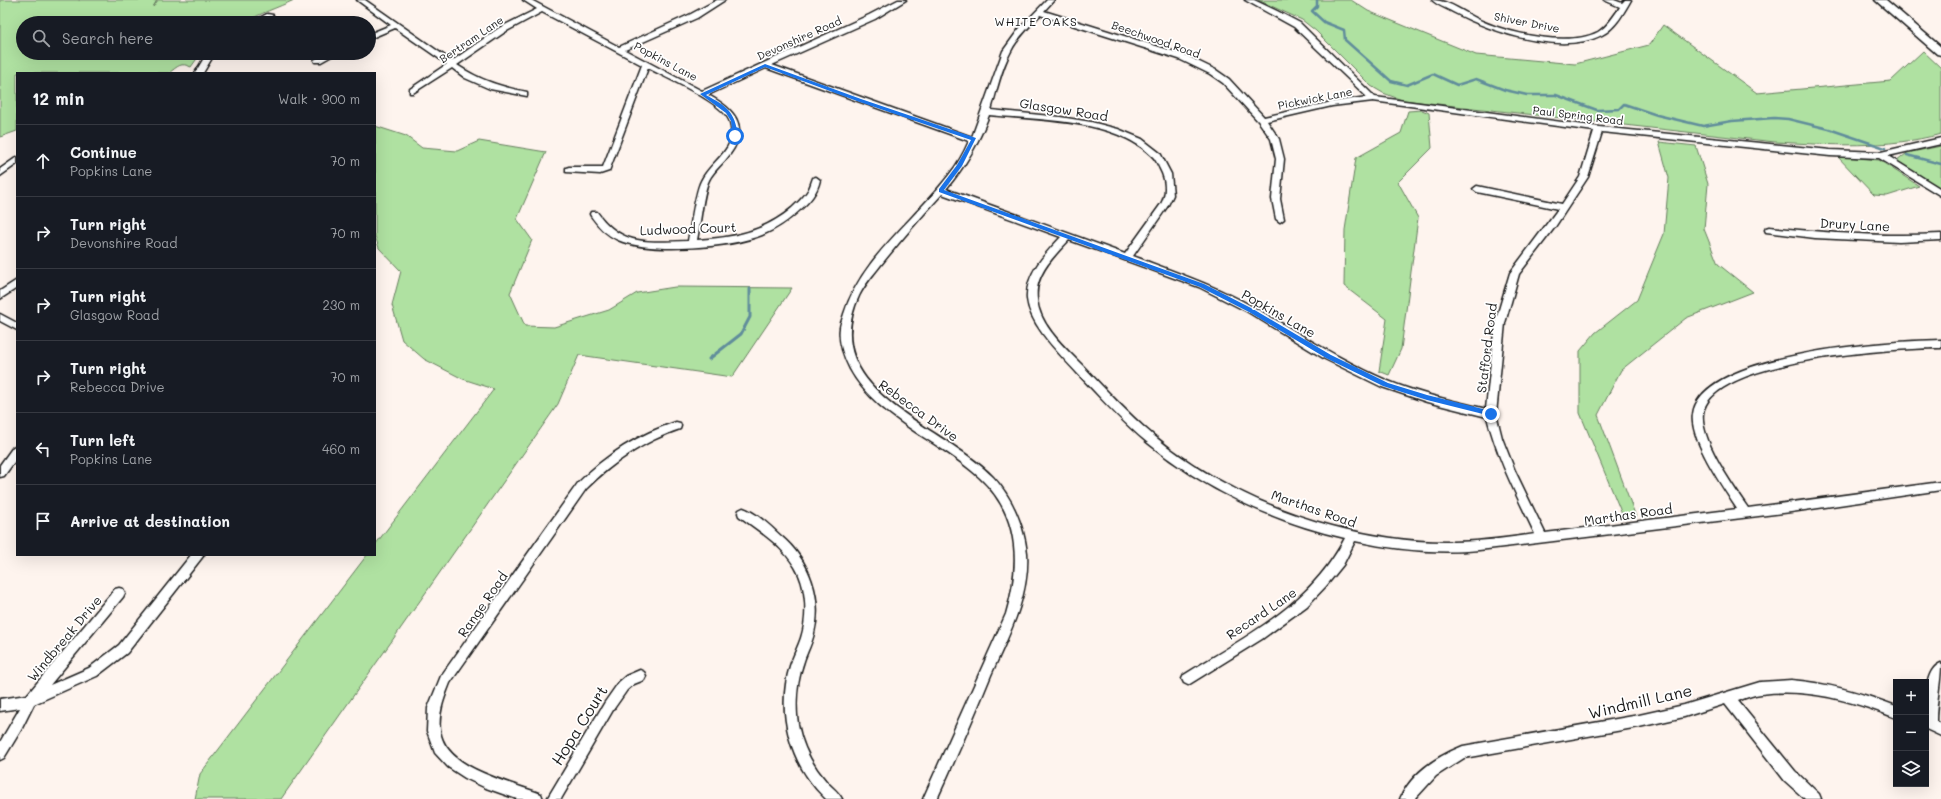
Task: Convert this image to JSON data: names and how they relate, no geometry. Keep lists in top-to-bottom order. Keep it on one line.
{"streets":{"street":["Shiver Drive","Devonshire Road","Bertram Lane","Beechwood Road","Popkins Lane","Pickwick Lane","Glasgow Road","Paul Spring Road","Drury Lane","Ludwood Court","Stafford Road","Rebecca Drive","Marthas Road","Range Road","Recard Lane","Windbreak Drive","Windmill Lane","Hopa Court"]},"crossings":[["Devonshire Road","Popkins Lane"],["Bertram Lane","Popkins Lane"],["Beechwood Road","Pickwick Lane"],["Beechwood Road","Rebecca Drive"],["Popkins Lane","Glasgow Road"],["Popkins Lane","Ludwood Court"],["Popkins Lane","Stafford Road"],["Popkins Lane","Rebecca Drive"],["Popkins Lane","Marthas Road"],["Pickwick Lane","Paul Spring Road"],["Glasgow Road","Rebecca Drive"],["Paul Spring Road","Stafford Road"],["Stafford Road","Marthas Road"],["Marthas Road","Recard Lane"]],"districts":["WHITE OAKS"],"page":{"search":"Search here","heading":["12 min","Walk · 900 m"],"list":[["Continue","Popkins Lane","70 m"],["Turn right","Devonshire Road","70 m"],["Turn right","Glasgow Road","230 m"],["Turn right","Rebecca Drive","70 m"],["Turn left","Popkins Lane","460 m"],"Arrive at destination"],"map_buttons":["+","−"]}}
